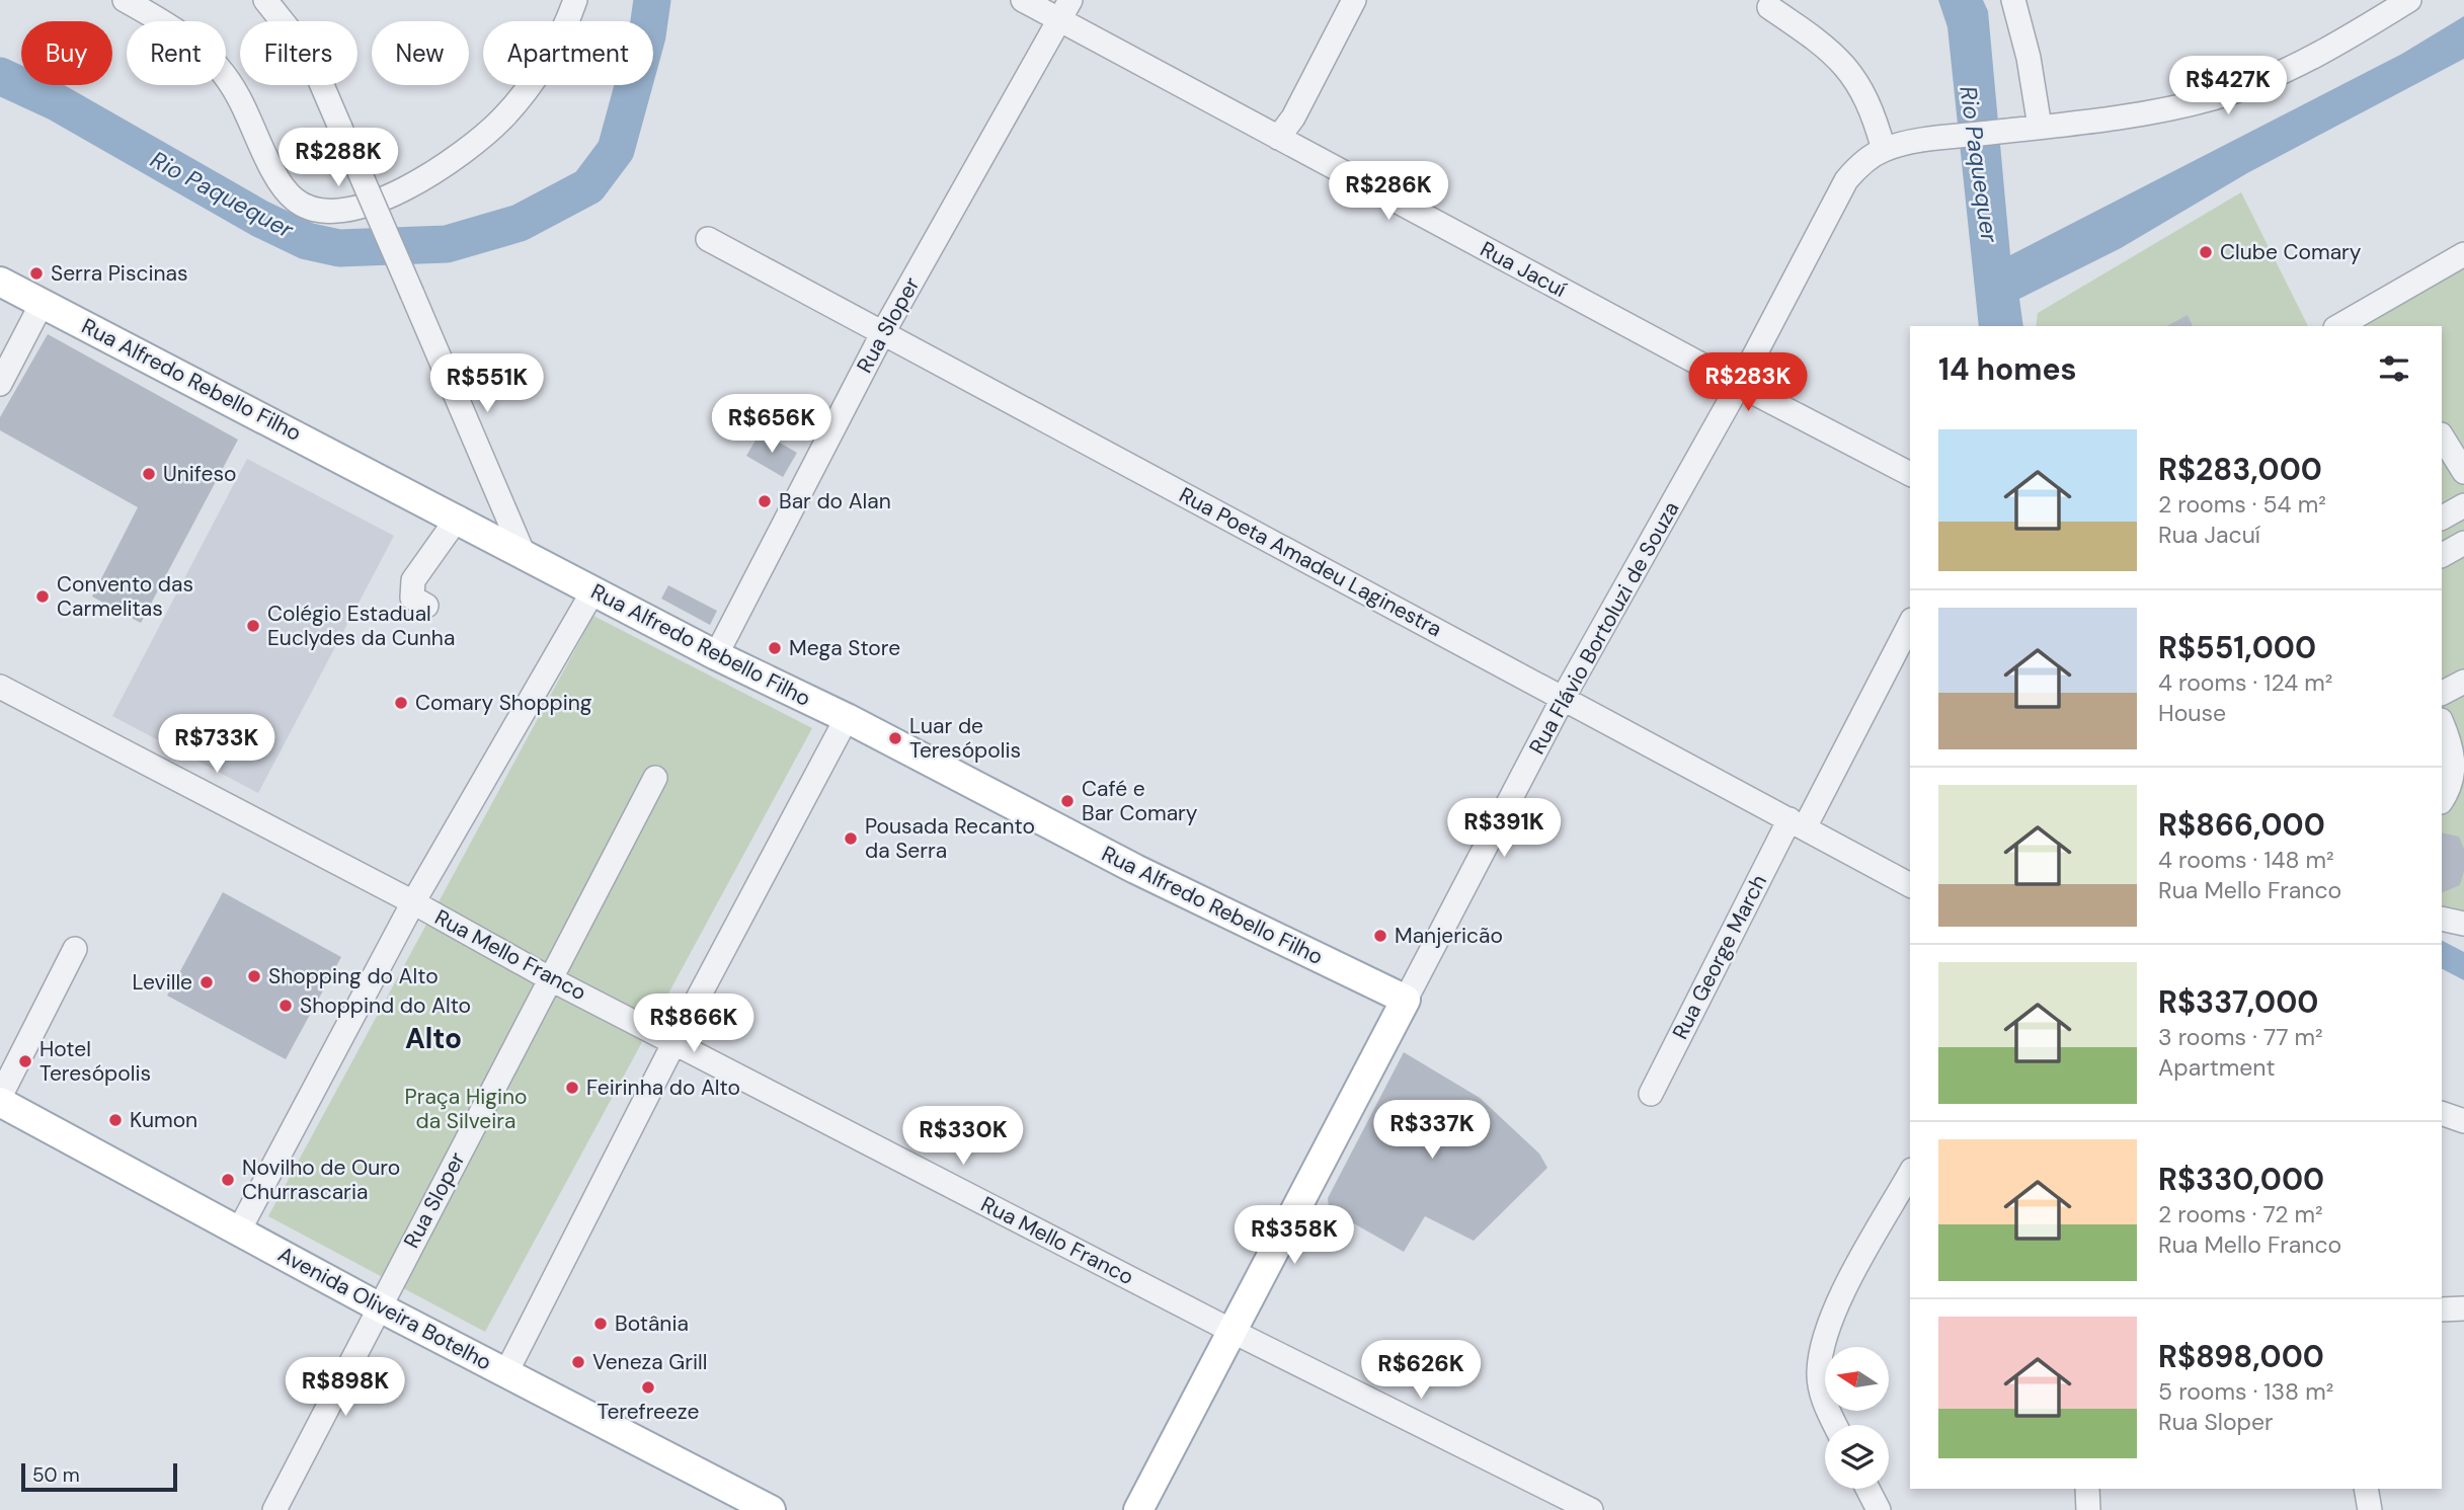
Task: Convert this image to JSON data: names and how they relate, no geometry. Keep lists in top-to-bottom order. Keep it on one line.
{"streets":{"main road":["Rua Alfredo Rebello Filho","Rua Flávio Bortoluzi de Souza","Avenida Oliveira Botelho"],"street":["Rua Jacuí","Rua Sloper","Rua Poeta Amadeu Laginestra","Rua Mello Franco","Rua George March"]},"crossings":[["Rua Jacuí","Rua Sloper"],["Rua Jacuí","Rua Flávio Bortoluzi de Souza"],["Rua Sloper","Rua Alfredo Rebello Filho"],["Rua Sloper","Rua Poeta Amadeu Laginestra"],["Rua Sloper","Rua Mello Franco"],["Rua Sloper","Avenida Oliveira Botelho"],["Rua Alfredo Rebello Filho","Rua Flávio Bortoluzi de Souza"],["Rua Poeta Amadeu Laginestra","Rua Flávio Bortoluzi de Souza"],["Rua Poeta Amadeu Laginestra","Rua George March"],["Rua Flávio Bortoluzi de Souza","Rua Mello Franco"]],"districts":["Alto"],"water":["Rio Paquequer"],"parks":["Praça Higino da Silveira"],"places":["Clube Comary","Serra Piscinas","Unifeso","Bar do Alan","Convento das Carmelitas","Colégio Estadual Euclydes da Cunha","Mega Store","Comary Shopping","Luar de Teresópolis","Café e Bar Comary","Pousada Recanto da Serra","Manjericão","Shopping do Alto","Leville","Shoppind do Alto","Hotel Teresópolis","Feirinha do Alto","Kumon","Novilho de Ouro Churrascaria","Botânia","Veneza Grill","Terefreeze"],"scale_bar":"50 m","north":"left","page":{"chip":["Buy","Rent","Filters","New","Apartment"],"price":["R$427K","R$288K","R$286K","R$283K","R$551K","R$656K","R$733K","R$391K","R$866K","R$337K","R$330K","R$358K","R$626K","R$898K"],"heading":"14 homes","list":[{"name":"R$283,000","note":"2 rooms · 54 m² · Rua Jacuí"},{"name":"R$551,000","note":"4 rooms · 124 m² · House"},{"name":"R$866,000","note":"4 rooms · 148 m² · Rua Mello Franco"},{"name":"R$337,000","note":"3 rooms · 77 m² · Apartment"},{"name":"R$330,000","note":"2 rooms · 72 m² · Rua Mello Franco"},{"name":"R$898,000","note":"5 rooms · 138 m² · Rua Sloper"}],"scale":"50 m"}}
